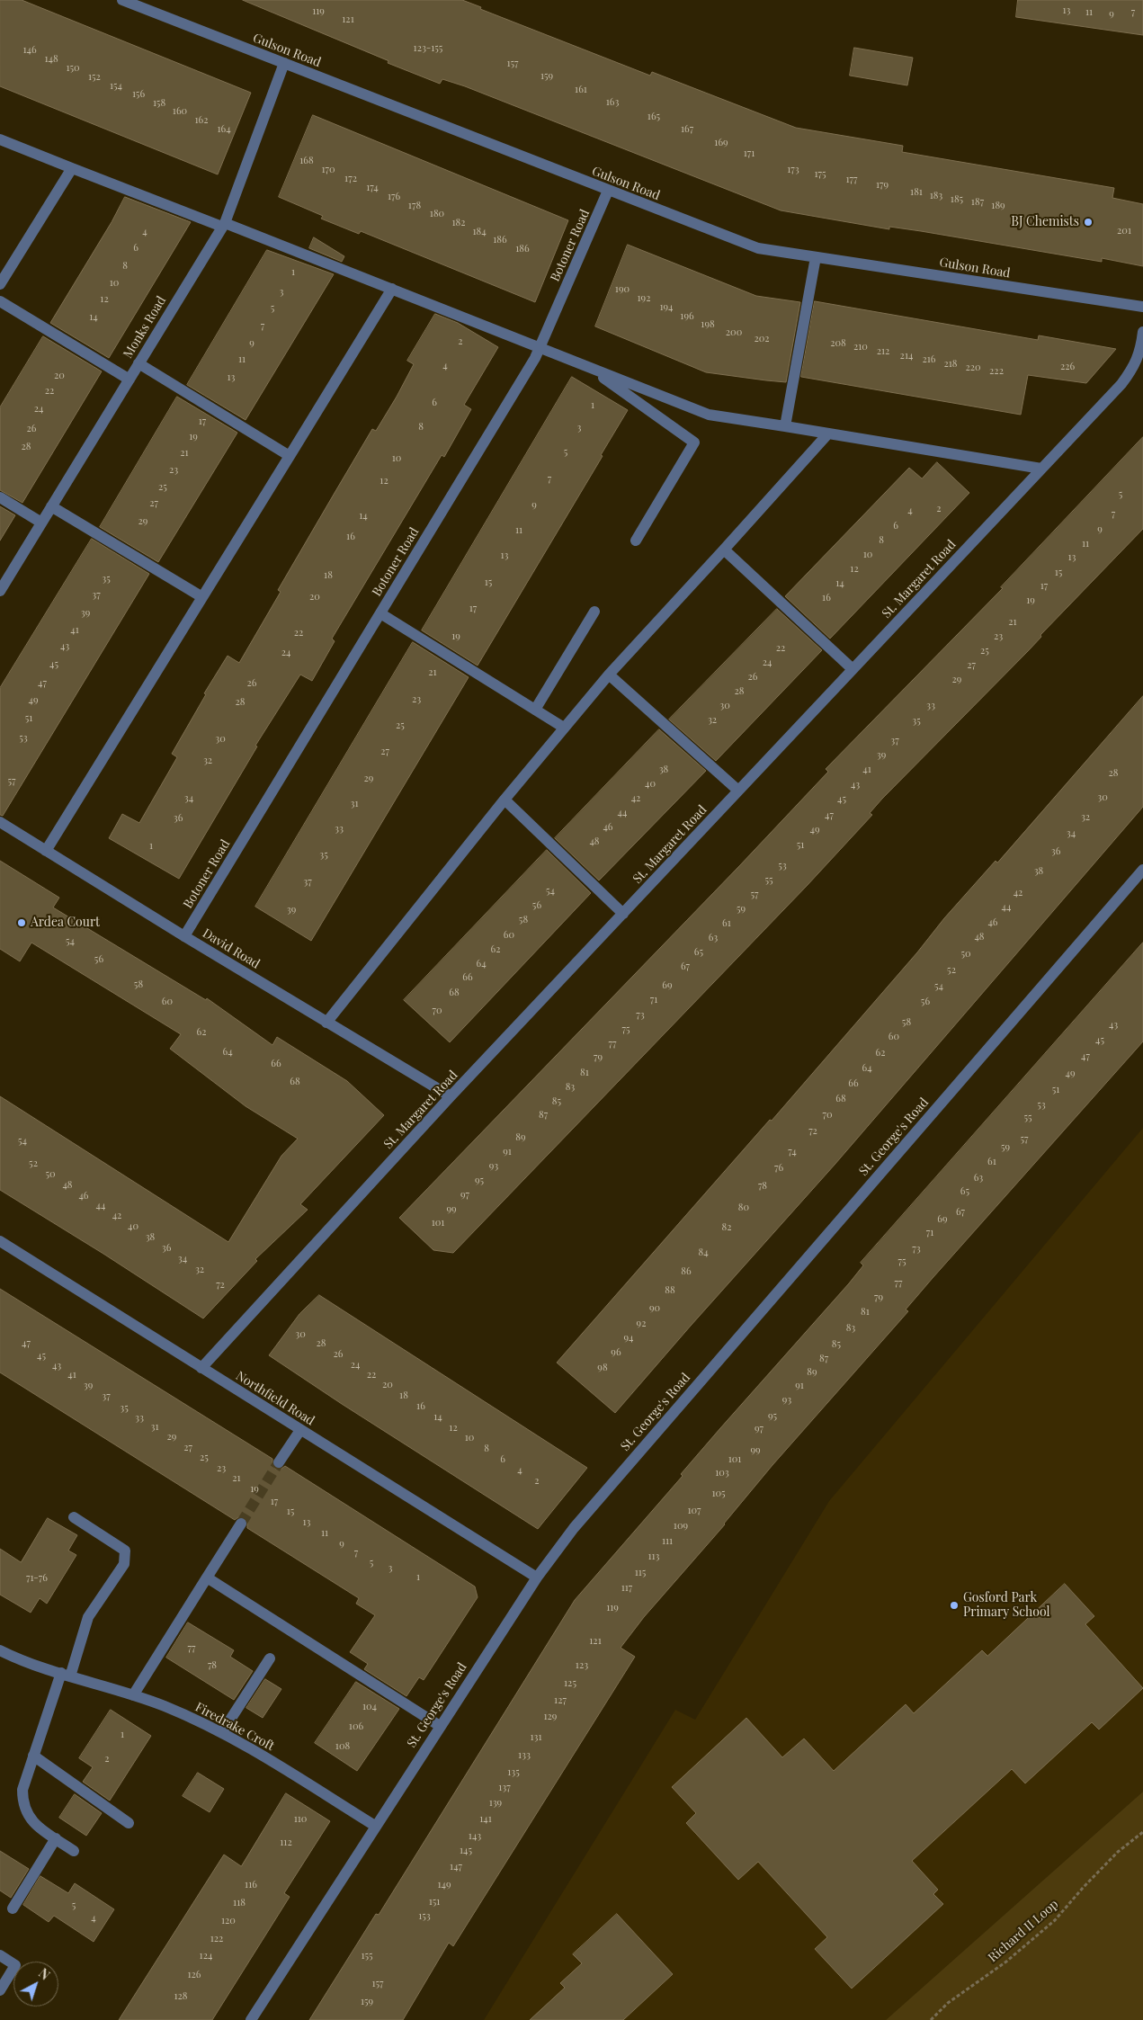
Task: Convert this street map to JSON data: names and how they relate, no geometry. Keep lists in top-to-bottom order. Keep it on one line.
{"streets":{"street":["Gulson Road","Botoner Road","Monks Road","St. Margaret Road","David Road","St. George's Road","Northfield Road","Firedrake Croft"],"path":["Richard II Loop"]},"crossings":[["Gulson Road","Botoner Road"],["Gulson Road","Monks Road"],["Botoner Road","David Road"],["St. Margaret Road","David Road"],["St. Margaret Road","Northfield Road"],["St. George's Road","Northfield Road"],["St. George's Road","Firedrake Croft"]],"places":["BJ Chemists","Ardea Court","Gosford Park Primary School"],"house_numbers":["13","119","11","7","9","121","123-155","146","148","157","150","159","152","154","161","156","163","158","160","165","162","164","167","169","171","168","170","173","175","172","177","179","174","181","183","176","185","187","178","189","180","182","201","4","184","186","6","186","8","1","10","190","3","192","12","194","5","196","14","198","7","200","202","2","9","208","210","212","214","11","216","218","4","226","220","222","20","13","22","6","1","24","17","8","3","26","19","28","5","21","10","23","7","12","25","5","27","9","2","4","7","14","29","6","9","11","16","8","11","10","13","13","12","15","18","35","15","14","17","37","20","16","19","17","39","21","41","22","19","23","43","22","25","24","24","45","27","21","26","29","47","26","28","23","49","28","30","33","51","32","35","25","53","30","37","27","39","32","38","41","28","29","57","40","43","30","34","42","45","31","44","47","32","36","46","33","49","34","48","51","1","36","35","53","38","55","37","54","42","57","56","44","59","39","58","46","61","60","48","63","54","62","65","50","56","64","67","52","66","58","69","54","68","71","60","56","70","73","58","43","75","62","60","45","77","64","62","47","79","66","64","81","49","68","66","83","51","68","85","53","87","70","55","72","89","57","54","59","91","74","61","52","93","76","50","63","95","48","78","65","97","46","44","80","99","67","42","69","101","40","82","71","38","36","73","84","34","75","32","86","77","72","88","79","90","81","92","83","30","94","47","28","85","96","26","45","87","24","43","98","89","41","22","20","39","91","18","37","93","16","35","95","14","33","31","12","97","29","10","27","8","99","25","6","101","23","4","103","21","2","19","105","17","107","15","13","109","11","111","9","7","113","5","3","115","1","71-76","117","119","121","77","78","123","125","127","104","129","106","1","131","108","133","2","135","137","139","110","141","143","112","145","147","116","149","151","118","5","153","4","120","122","124","155","126","157","128","159"],"north":"top right"}
